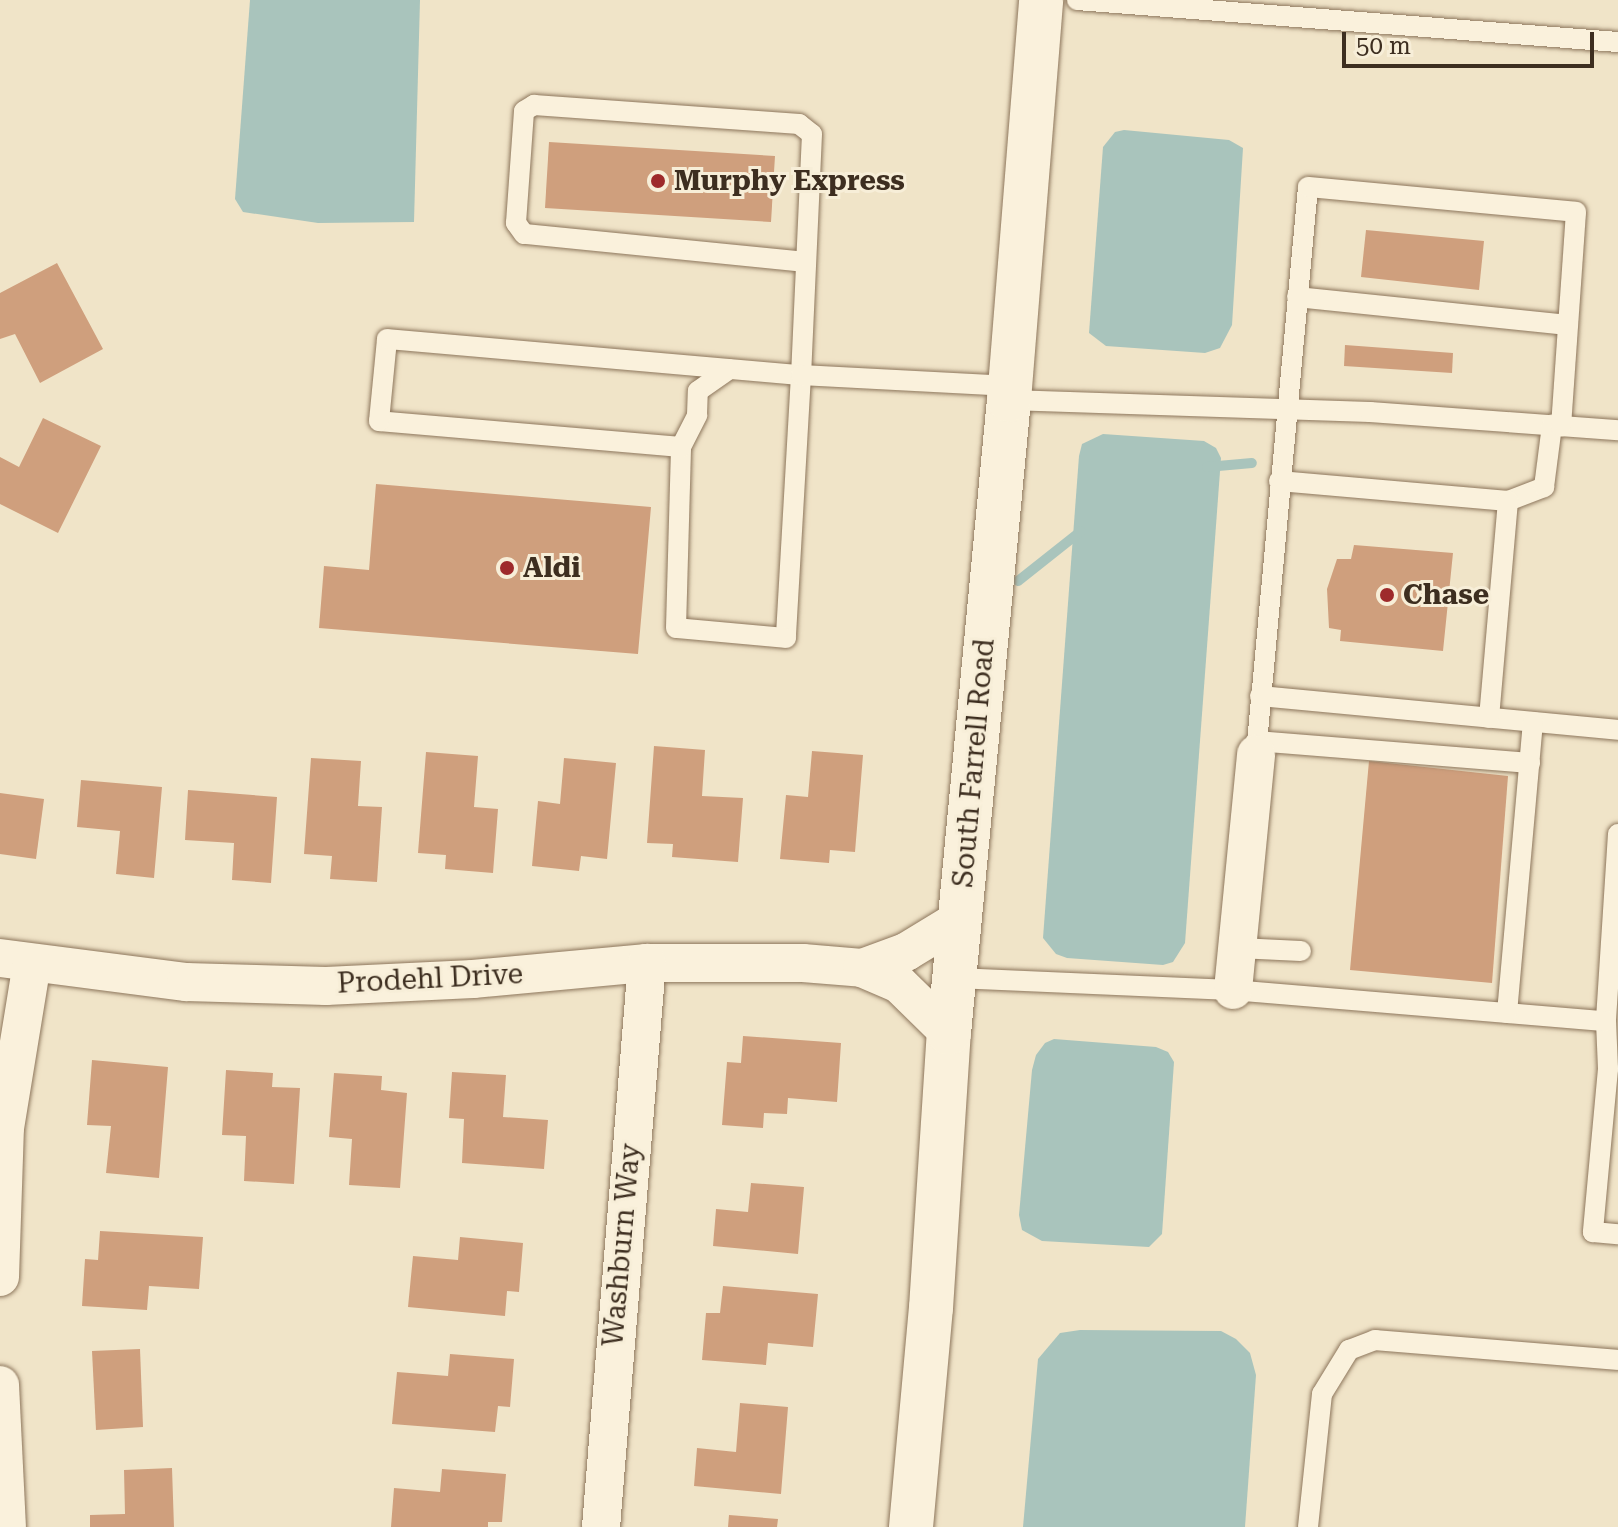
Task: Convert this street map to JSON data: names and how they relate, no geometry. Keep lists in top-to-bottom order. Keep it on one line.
{"streets":{"street":["South Farrell Road","Prodehl Drive","Washburn Way"]},"crossings":[["South Farrell Road","Prodehl Drive"],["Prodehl Drive","Washburn Way"]],"places":["Murphy Express","Aldi","Chase"],"scale_bar":"50 m"}
